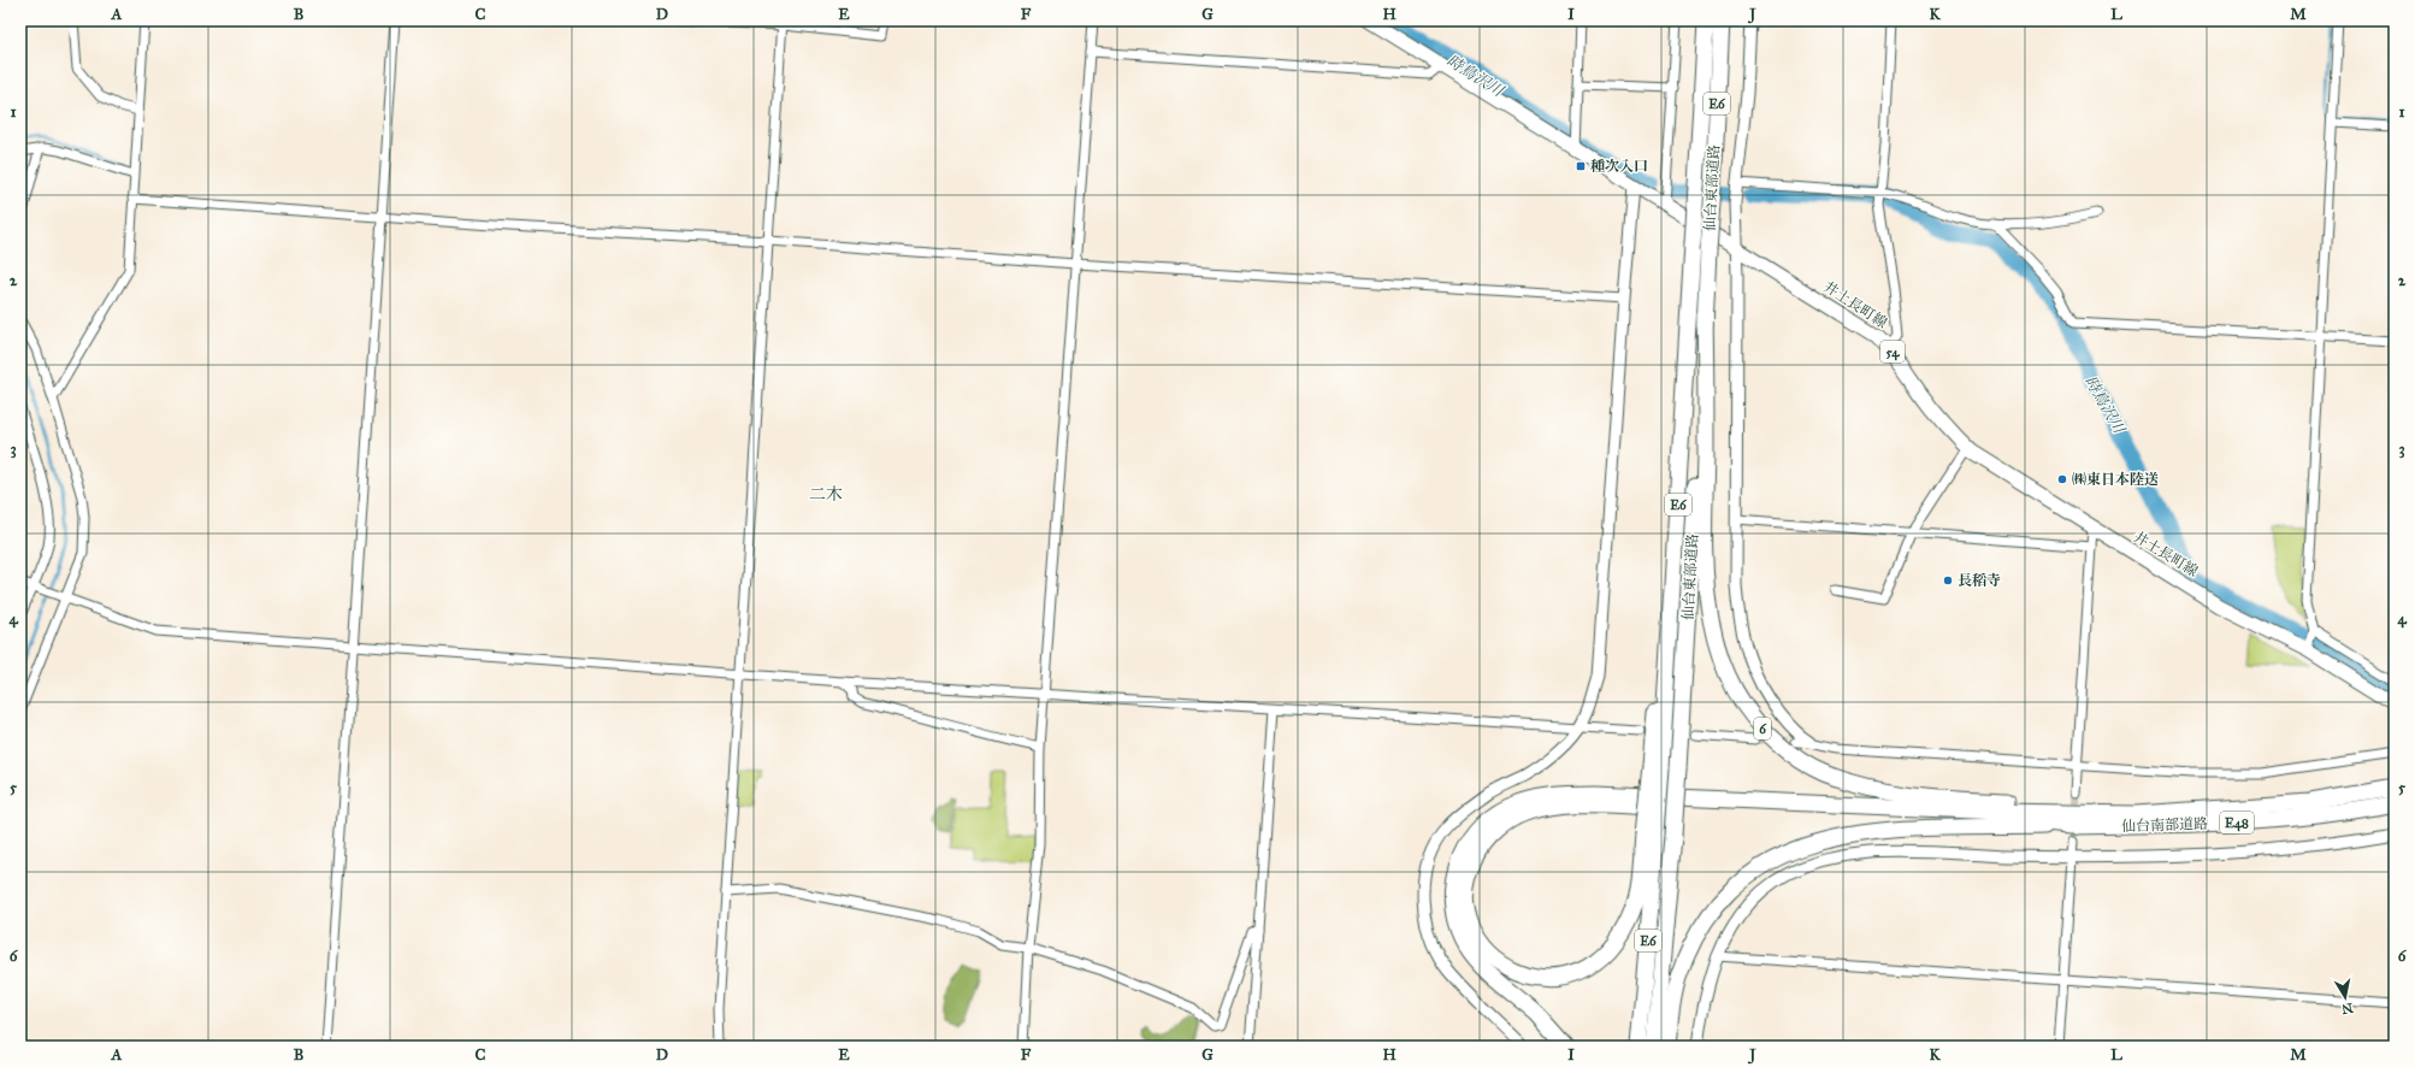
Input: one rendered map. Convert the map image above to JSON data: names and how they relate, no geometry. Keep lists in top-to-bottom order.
{
  "streets": {
    "highway": [
      "E6",
      "仙台東部道路",
      "6",
      "E48",
      "仙台南部道路"
    ],
    "main road": ["井土長町線", "54"]
  },
  "crossings": [
    ["仙台東部道路", "6"],
    ["6", "仙台南部道路"]
  ],
  "districts": ["二木"],
  "water": ["時鳥沢川"],
  "places": {
    "transit": ["種次入口"],
    "other": ["㈱東日本陸送", "長稻寺"]
  },
  "north": "bottom",
  "grid": {
    "columns": [
      "A",
      "B",
      "C",
      "D",
      "E",
      "F",
      "G",
      "H",
      "I",
      "J",
      "K",
      "L",
      "M"
    ],
    "rows": [
      "1",
      "2",
      "3",
      "4",
      "5",
      "6"
    ]
  }
}
